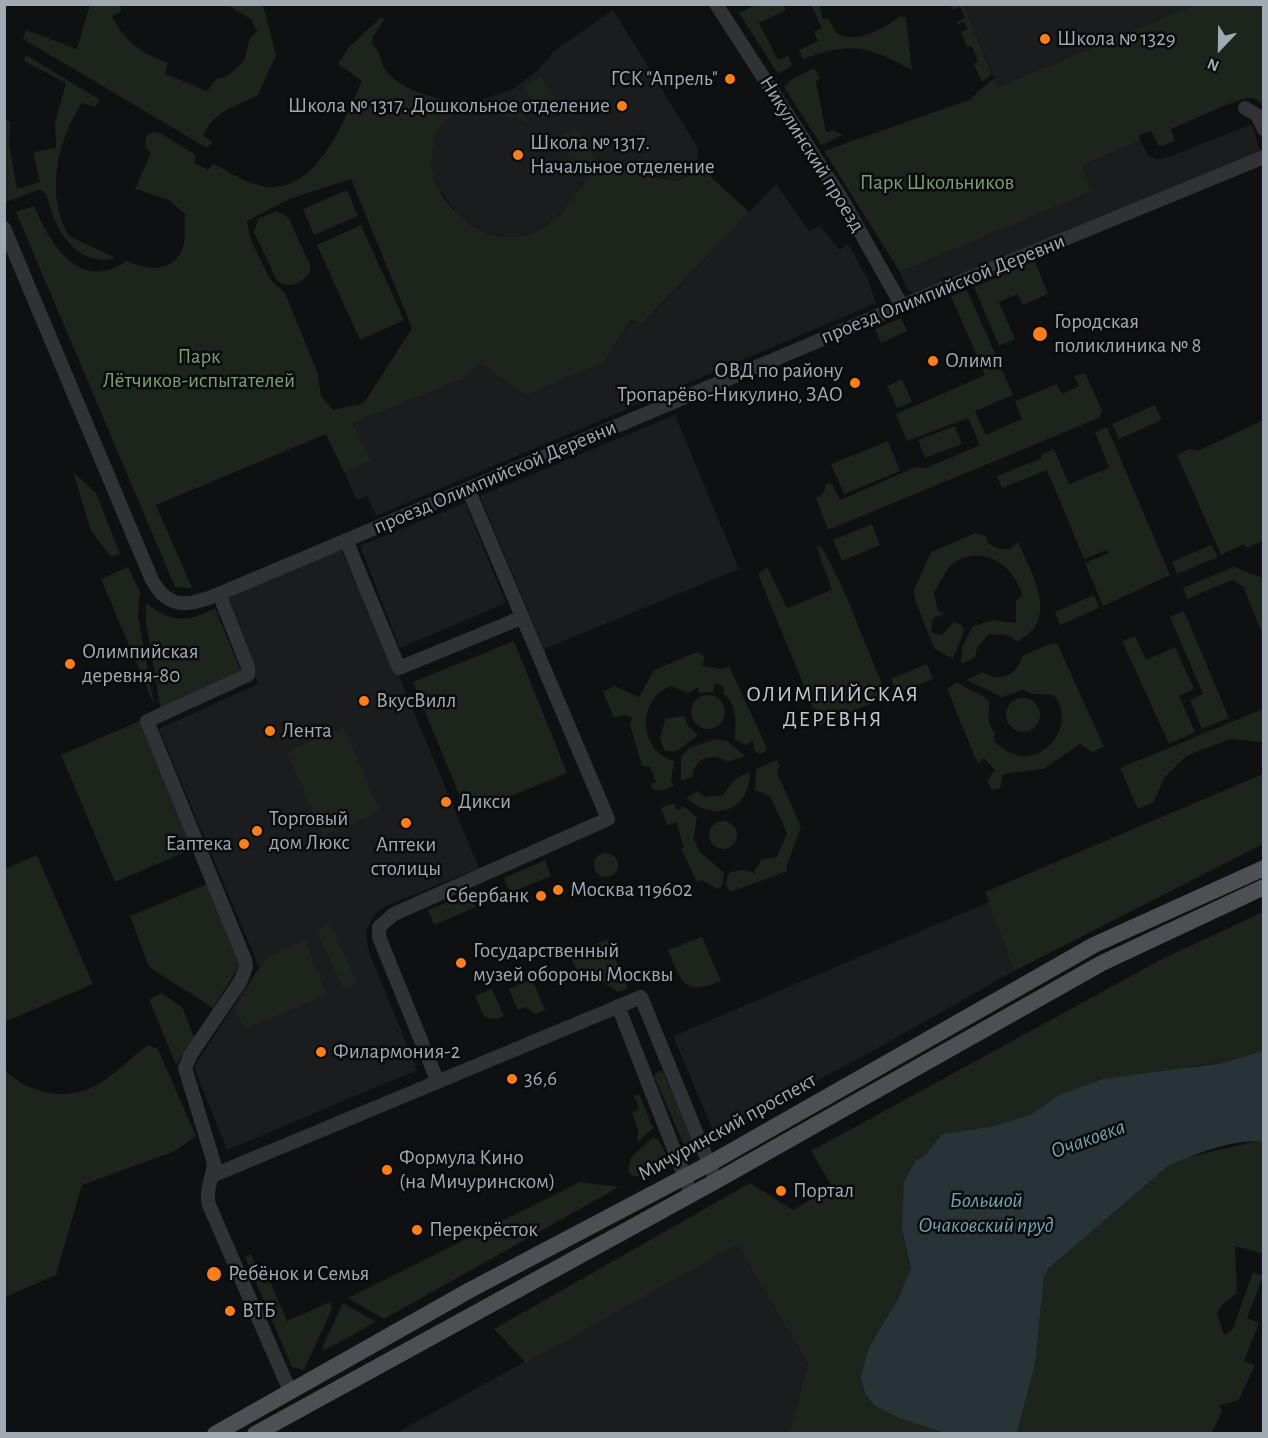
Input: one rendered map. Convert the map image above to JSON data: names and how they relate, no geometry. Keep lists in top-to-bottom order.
{
  "streets": {
    "main road": ["Мичуринский проспект"],
    "street": ["Никулинский проезд", "проезд Олимпийской Деревни"]
  },
  "crossings": [
    ["Никулинский проезд", "проезд Олимпийской Деревни"]
  ],
  "districts": ["ОЛИМПИЙСКАЯ ДЕРЕВНЯ"],
  "water": ["Очаковка", "Большой Очаковский пруд"],
  "parks": ["Парк Школьников", "Парк Лётчиков-испытателей"],
  "places": [
    "Школа № 1329",
    "ГСК \"Апрель\"",
    "Школа № 1317. Дошкольное отделение",
    "Школа № 1317. Начальное отделение",
    "Городская поликлиника № 8",
    "Олимп",
    "ОВД по району Тропарёво-Никулино, ЗАО",
    "Олимпийская деревня-80",
    "ВкусВилл",
    "Лента",
    "Дикси",
    "Аптеки столицы",
    "Торговый дом Люкс",
    "Еаптека",
    "Москва 119602",
    "Сбербанк",
    "Государственный музей обороны Москвы",
    "Филармония-2",
    "36,6",
    "Формула Кино (на Мичуринском)",
    "Портал",
    "Перекрёсток",
    "Ребёнок и Семья",
    "ВТБ"
  ],
  "north": "bottom"
}
